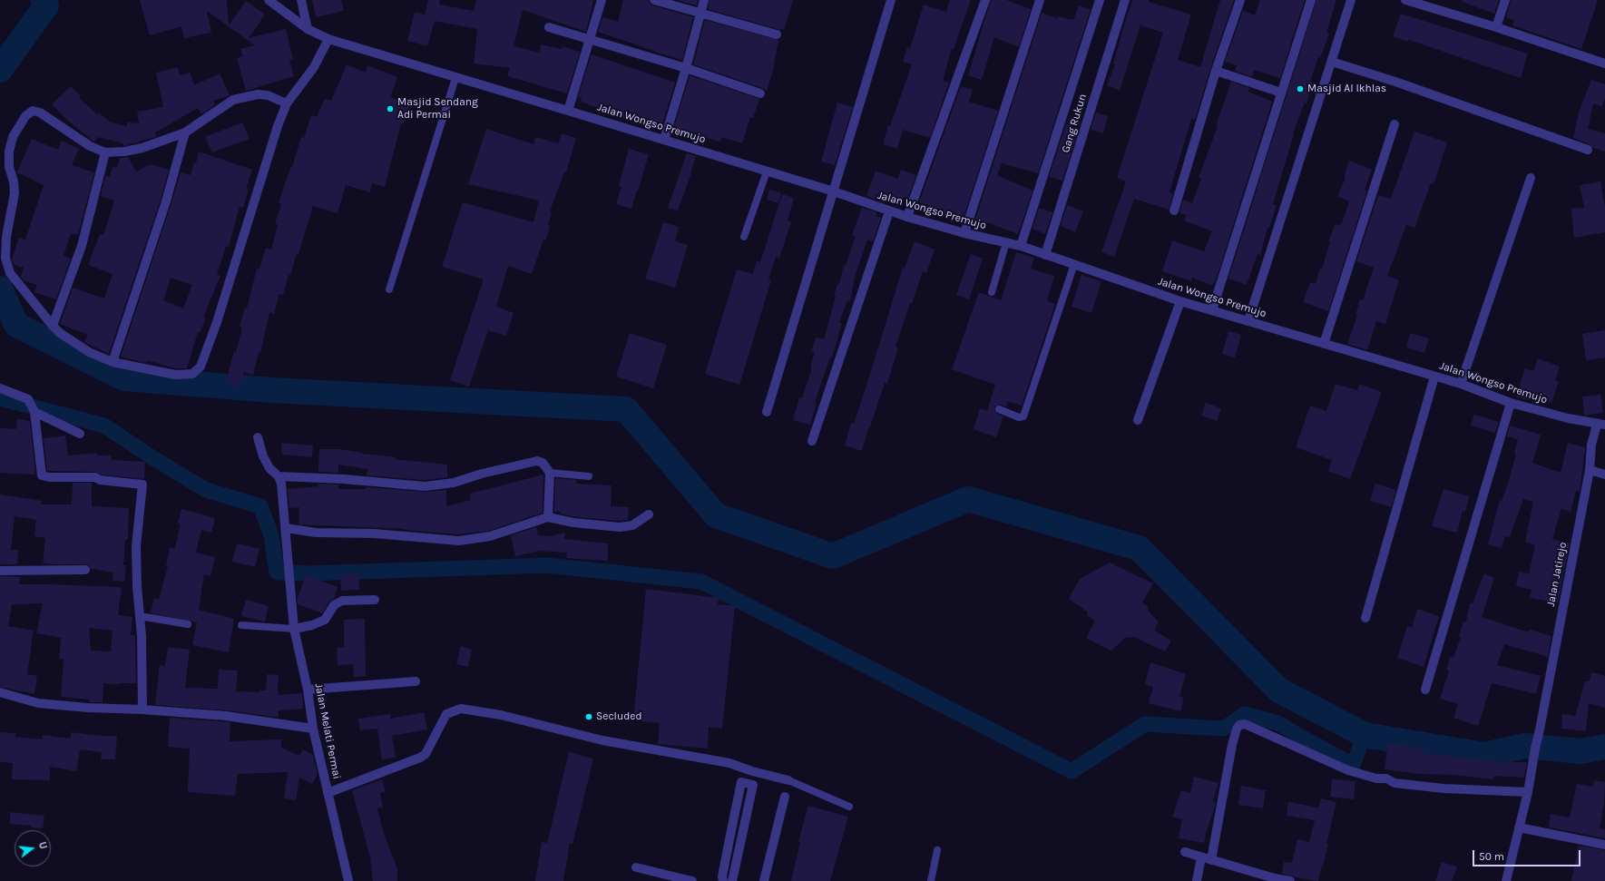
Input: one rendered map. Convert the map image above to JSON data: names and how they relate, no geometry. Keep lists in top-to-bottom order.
{
  "streets": {
    "street": [
      "Jalan Wongso Premujo",
      "Gang Rukun",
      "Jalan Jatirejo",
      "Jalan Melati Permai"
    ]
  },
  "crossings": [
    ["Jalan Wongso Premujo", "Gang Rukun"],
    ["Jalan Wongso Premujo", "Jalan Jatirejo"]
  ],
  "places": ["Masjid Al Ikhlas", "Masjid Sendang Adi Permai", "Secluded"],
  "scale_bar": "50 m",
  "north": "right"
}
